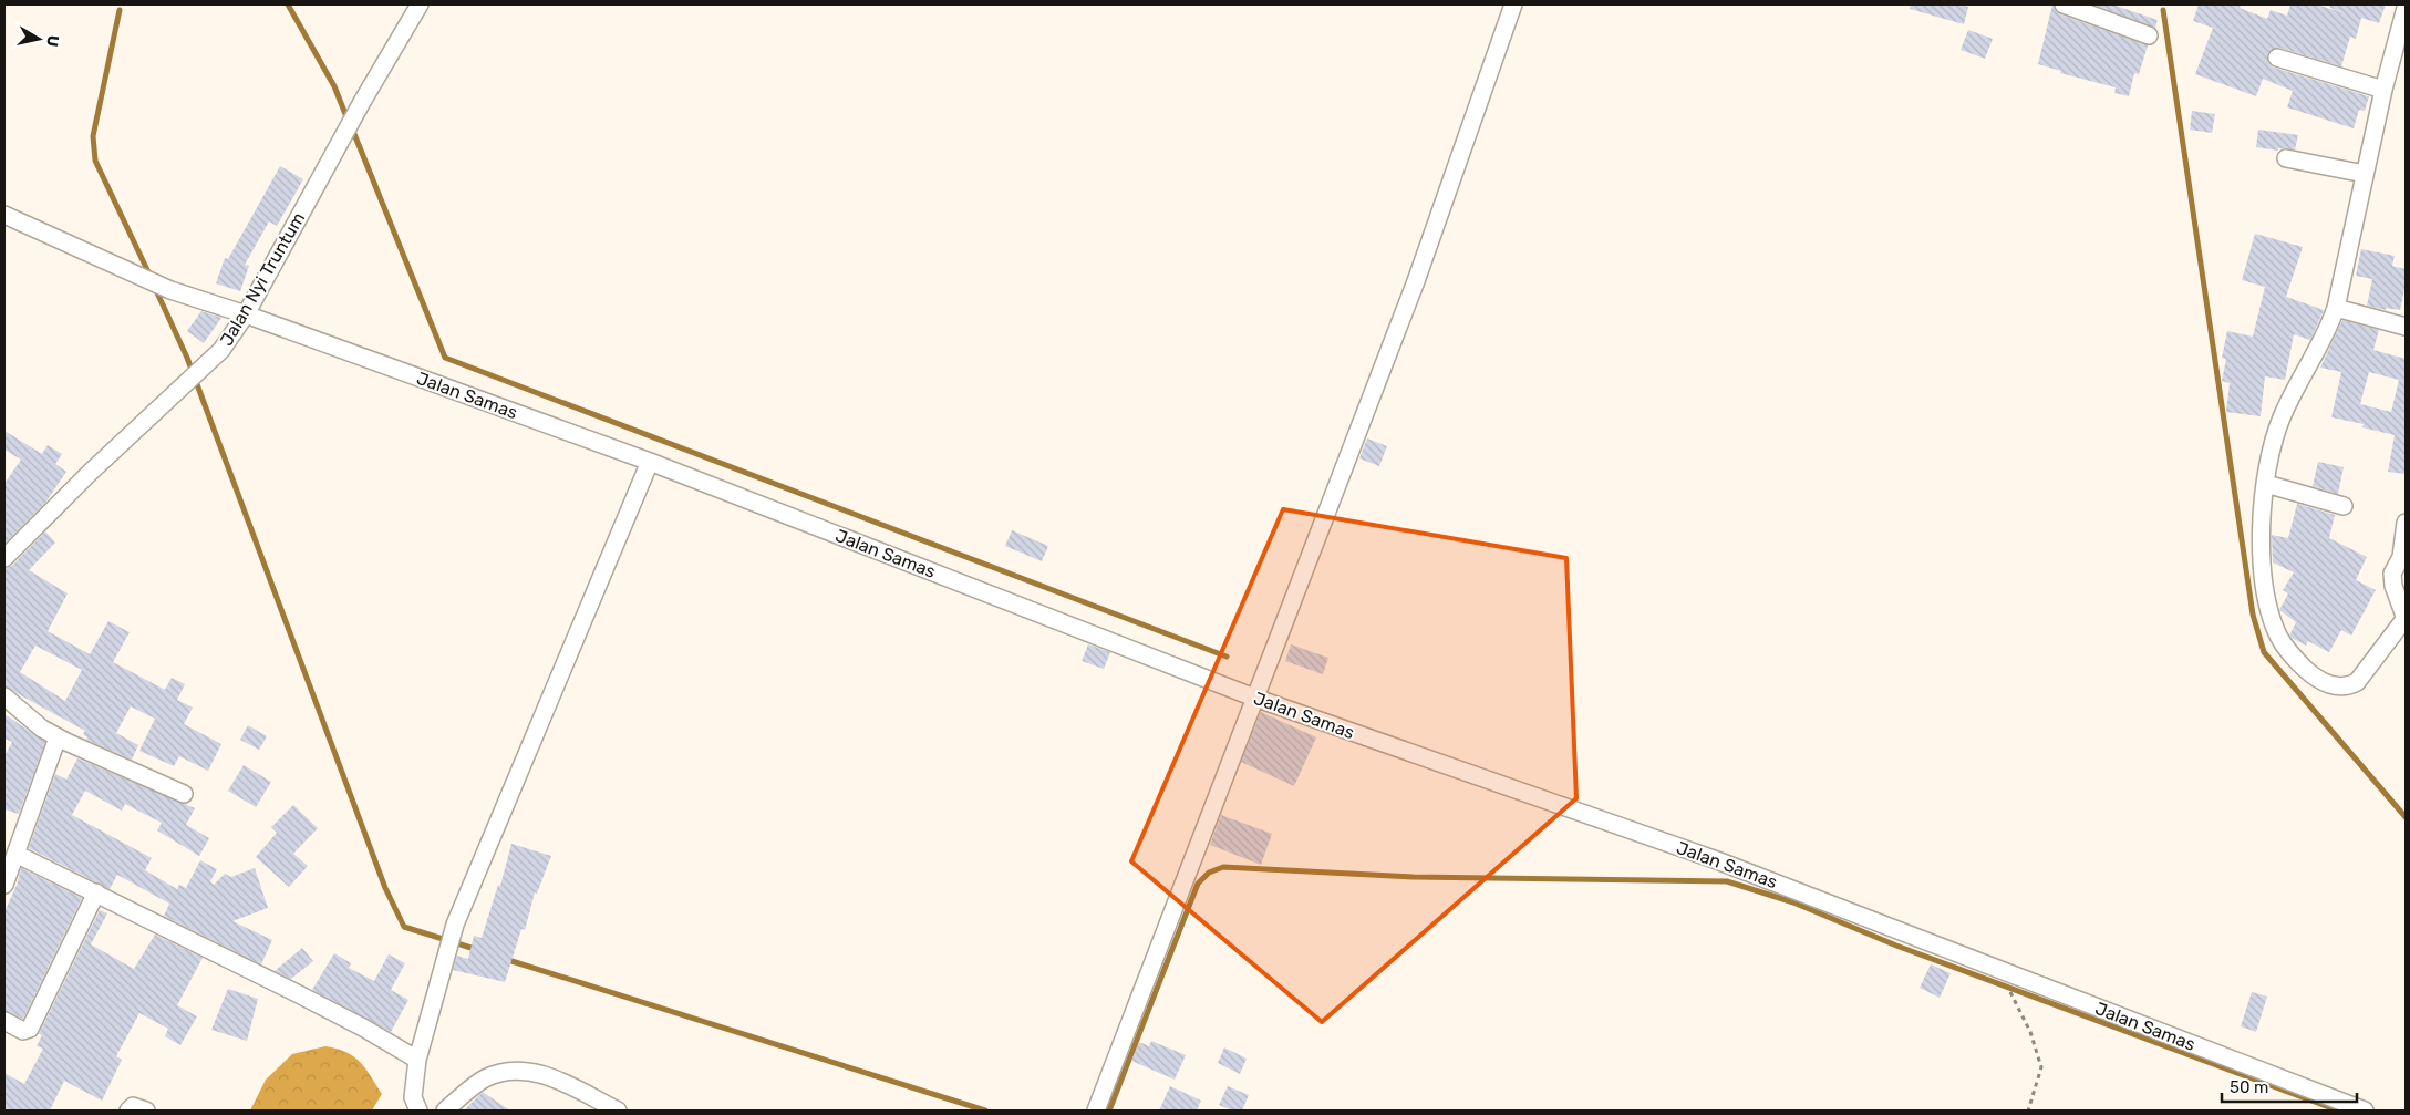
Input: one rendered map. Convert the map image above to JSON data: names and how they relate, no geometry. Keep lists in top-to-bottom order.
{
  "streets": {
    "street": ["Jalan Nyi Truntum", "Jalan Samas"]
  },
  "crossings": [
    ["Jalan Nyi Truntum", "Jalan Samas"]
  ],
  "scale_bar": "50 m",
  "north": "right"
}
